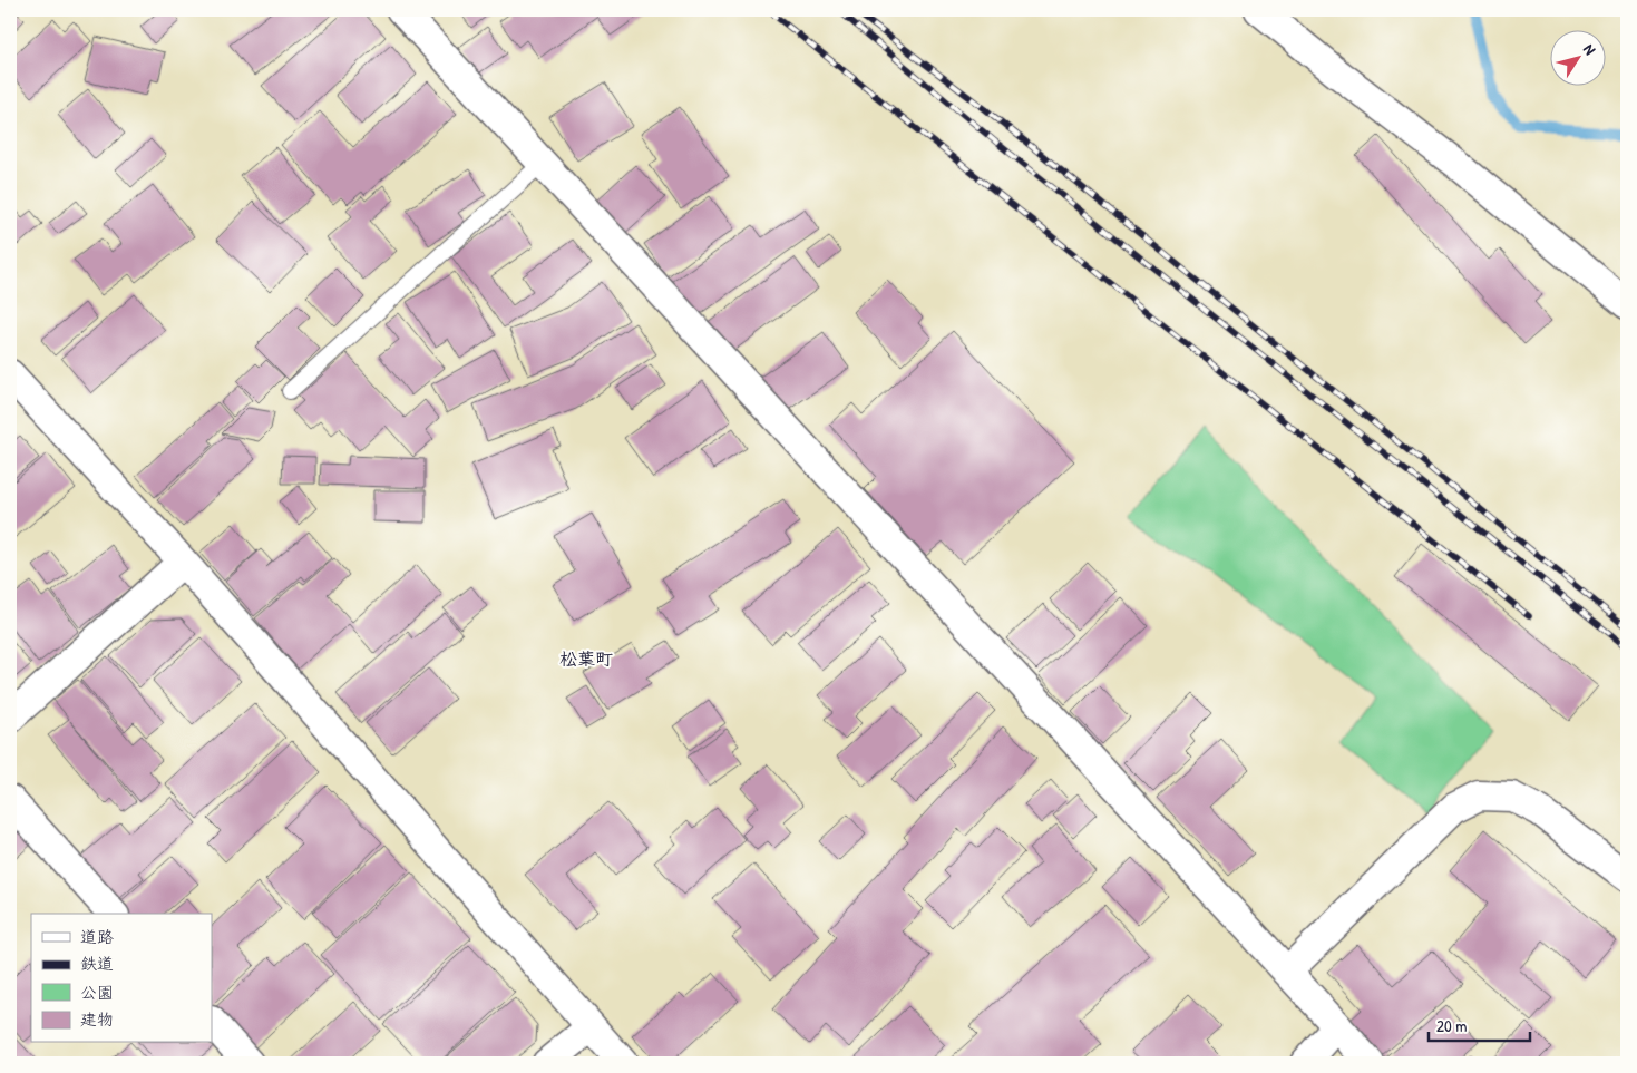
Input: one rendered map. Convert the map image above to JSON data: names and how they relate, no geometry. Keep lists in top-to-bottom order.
{
  "districts": ["松葉町"],
  "legend": [
    "道路",
    "鉄道",
    "公園",
    "建物"
  ],
  "scale_bar": "20 m",
  "north": "top right"
}
